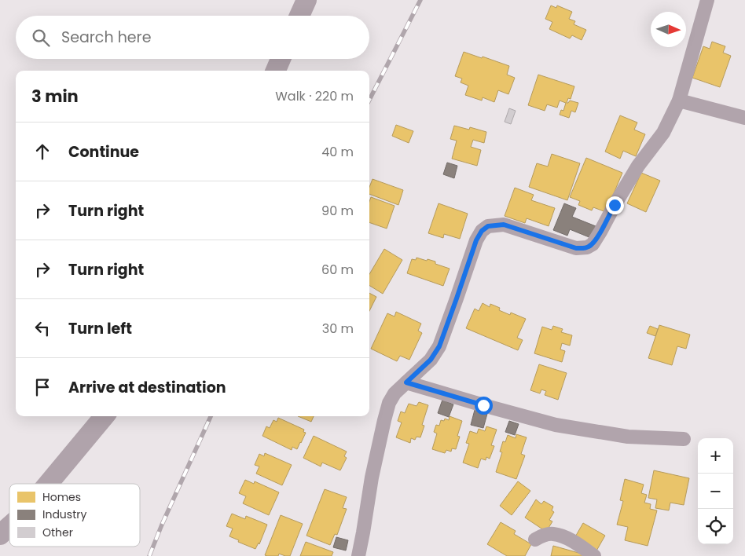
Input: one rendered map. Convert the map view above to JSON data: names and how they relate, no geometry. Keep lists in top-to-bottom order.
{
  "legend": ["Homes", "Industry", "Other"],
  "north": "right",
  "page": {
    "search": "Search here",
    "heading": ["3 min", "Walk · 220 m"],
    "list": [
      ["Continue", "40 m"],
      ["Turn right", "90 m"],
      ["Turn right", "60 m"],
      ["Turn left", "30 m"],
      "Arrive at destination"
    ],
    "map_buttons": ["+", "−"]
  }
}
